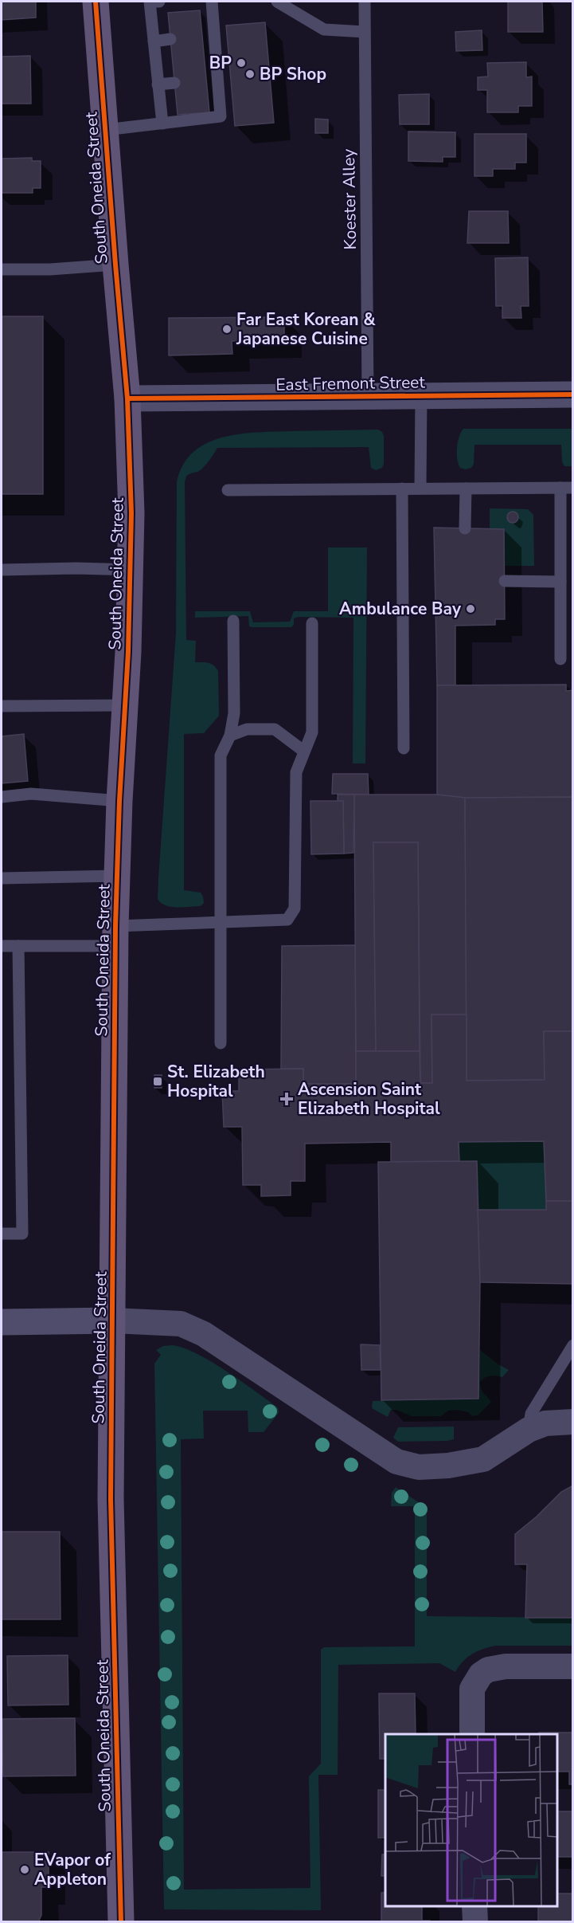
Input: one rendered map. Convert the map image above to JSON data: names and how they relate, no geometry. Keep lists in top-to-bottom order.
{
  "streets": {
    "main road": ["South Oneida Street"],
    "street": ["East Fremont Street"],
    "lane": ["Koester Alley"]
  },
  "crossings": [
    ["South Oneida Street", "East Fremont Street"],
    ["Koester Alley", "East Fremont Street"]
  ],
  "places": {
    "other": [
      "BP",
      "BP Shop",
      "Far East Korean & Japanese Cuisine",
      "Ambulance Bay",
      "EVapor of Appleton"
    ],
    "transit": ["St. Elizabeth Hospital"],
    "health": ["Ascension Saint Elizabeth Hospital"]
  }
}
